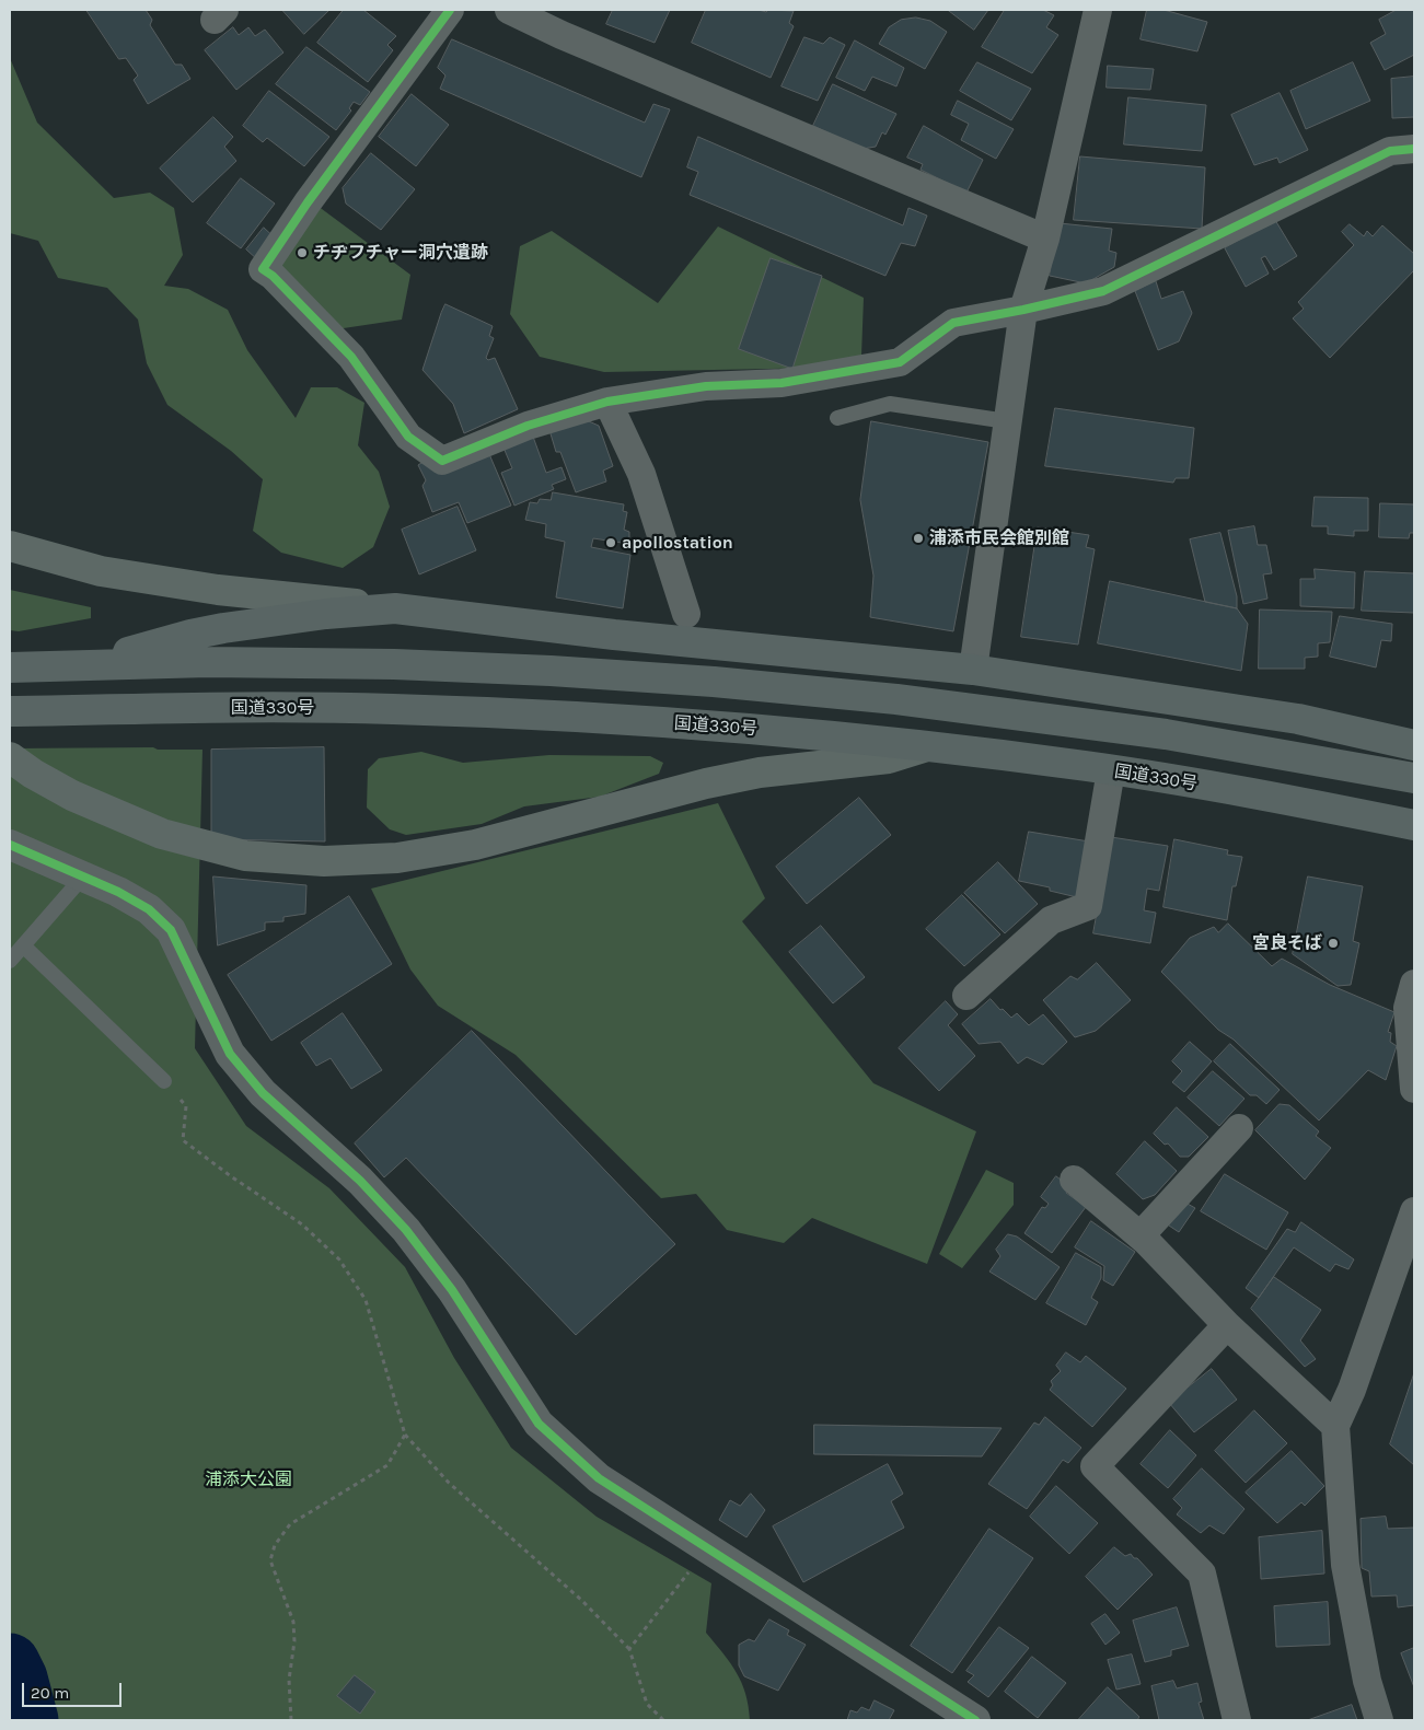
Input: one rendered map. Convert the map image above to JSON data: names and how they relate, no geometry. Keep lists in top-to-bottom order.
{
  "streets": {
    "highway": ["国道330号"]
  },
  "parks": ["浦添大公園"],
  "places": [
    "チヂフチャー洞穴遺跡",
    "浦添市民会館別館",
    "apollostation",
    "宮良そば"
  ],
  "scale_bar": "20 m"
}
